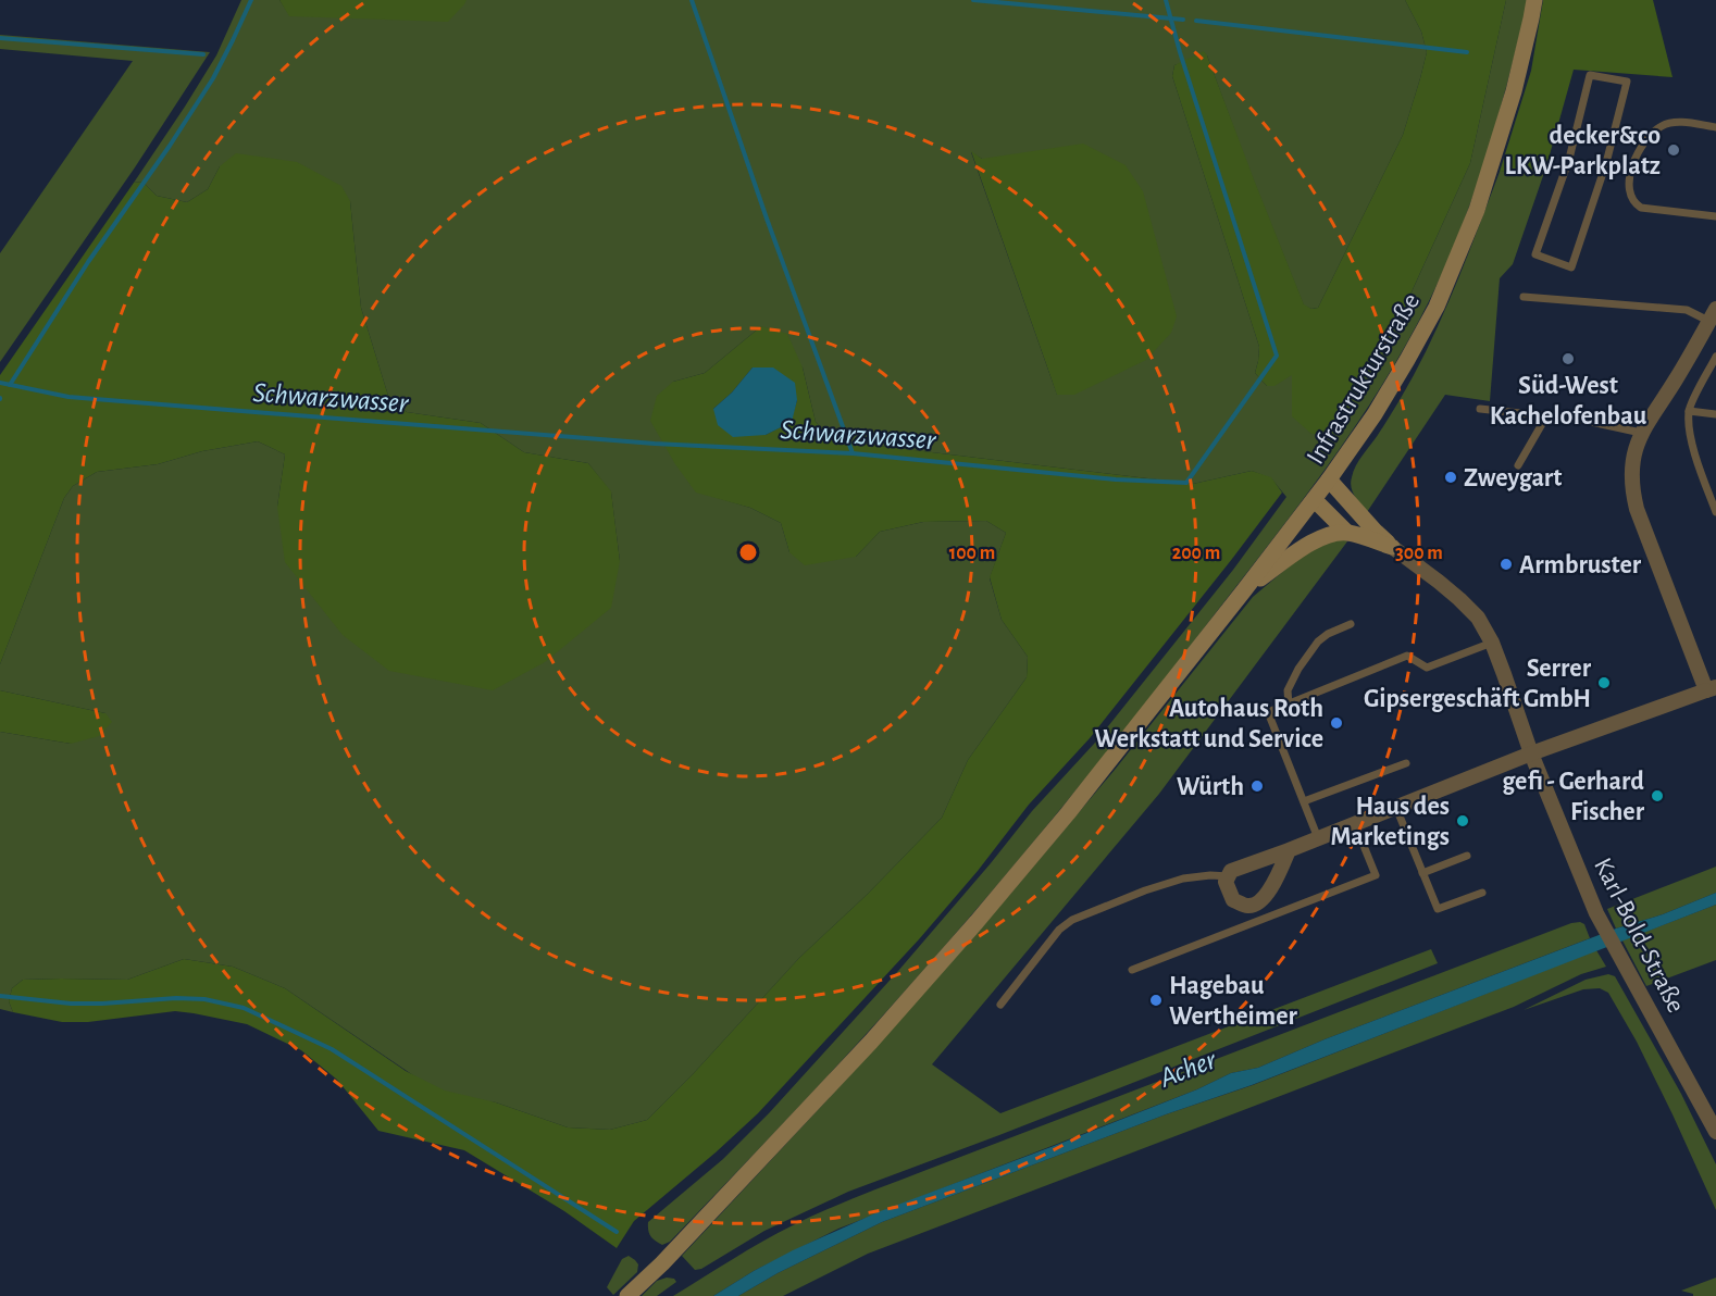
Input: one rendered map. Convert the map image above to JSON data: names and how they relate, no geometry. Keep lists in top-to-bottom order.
{
  "streets": {
    "street": ["Infrastrukturstraße", "Karl-Bold-Straße"]
  },
  "water": ["Schwarzwasser", "Acher"],
  "places": [
    "decker&co LKW-Parkplatz",
    "Süd-West Kachelofenbau",
    "Zweygart",
    "Armbruster",
    "Serrer Gipsergeschäft GmbH",
    "Autohaus Roth Werkstatt und Service",
    "Würth",
    "gefi - Gerhard Fischer",
    "Haus des Marketings",
    "Hagebau Wertheimer"
  ],
  "rings": ["100 m", "200 m", "300 m"]
}
